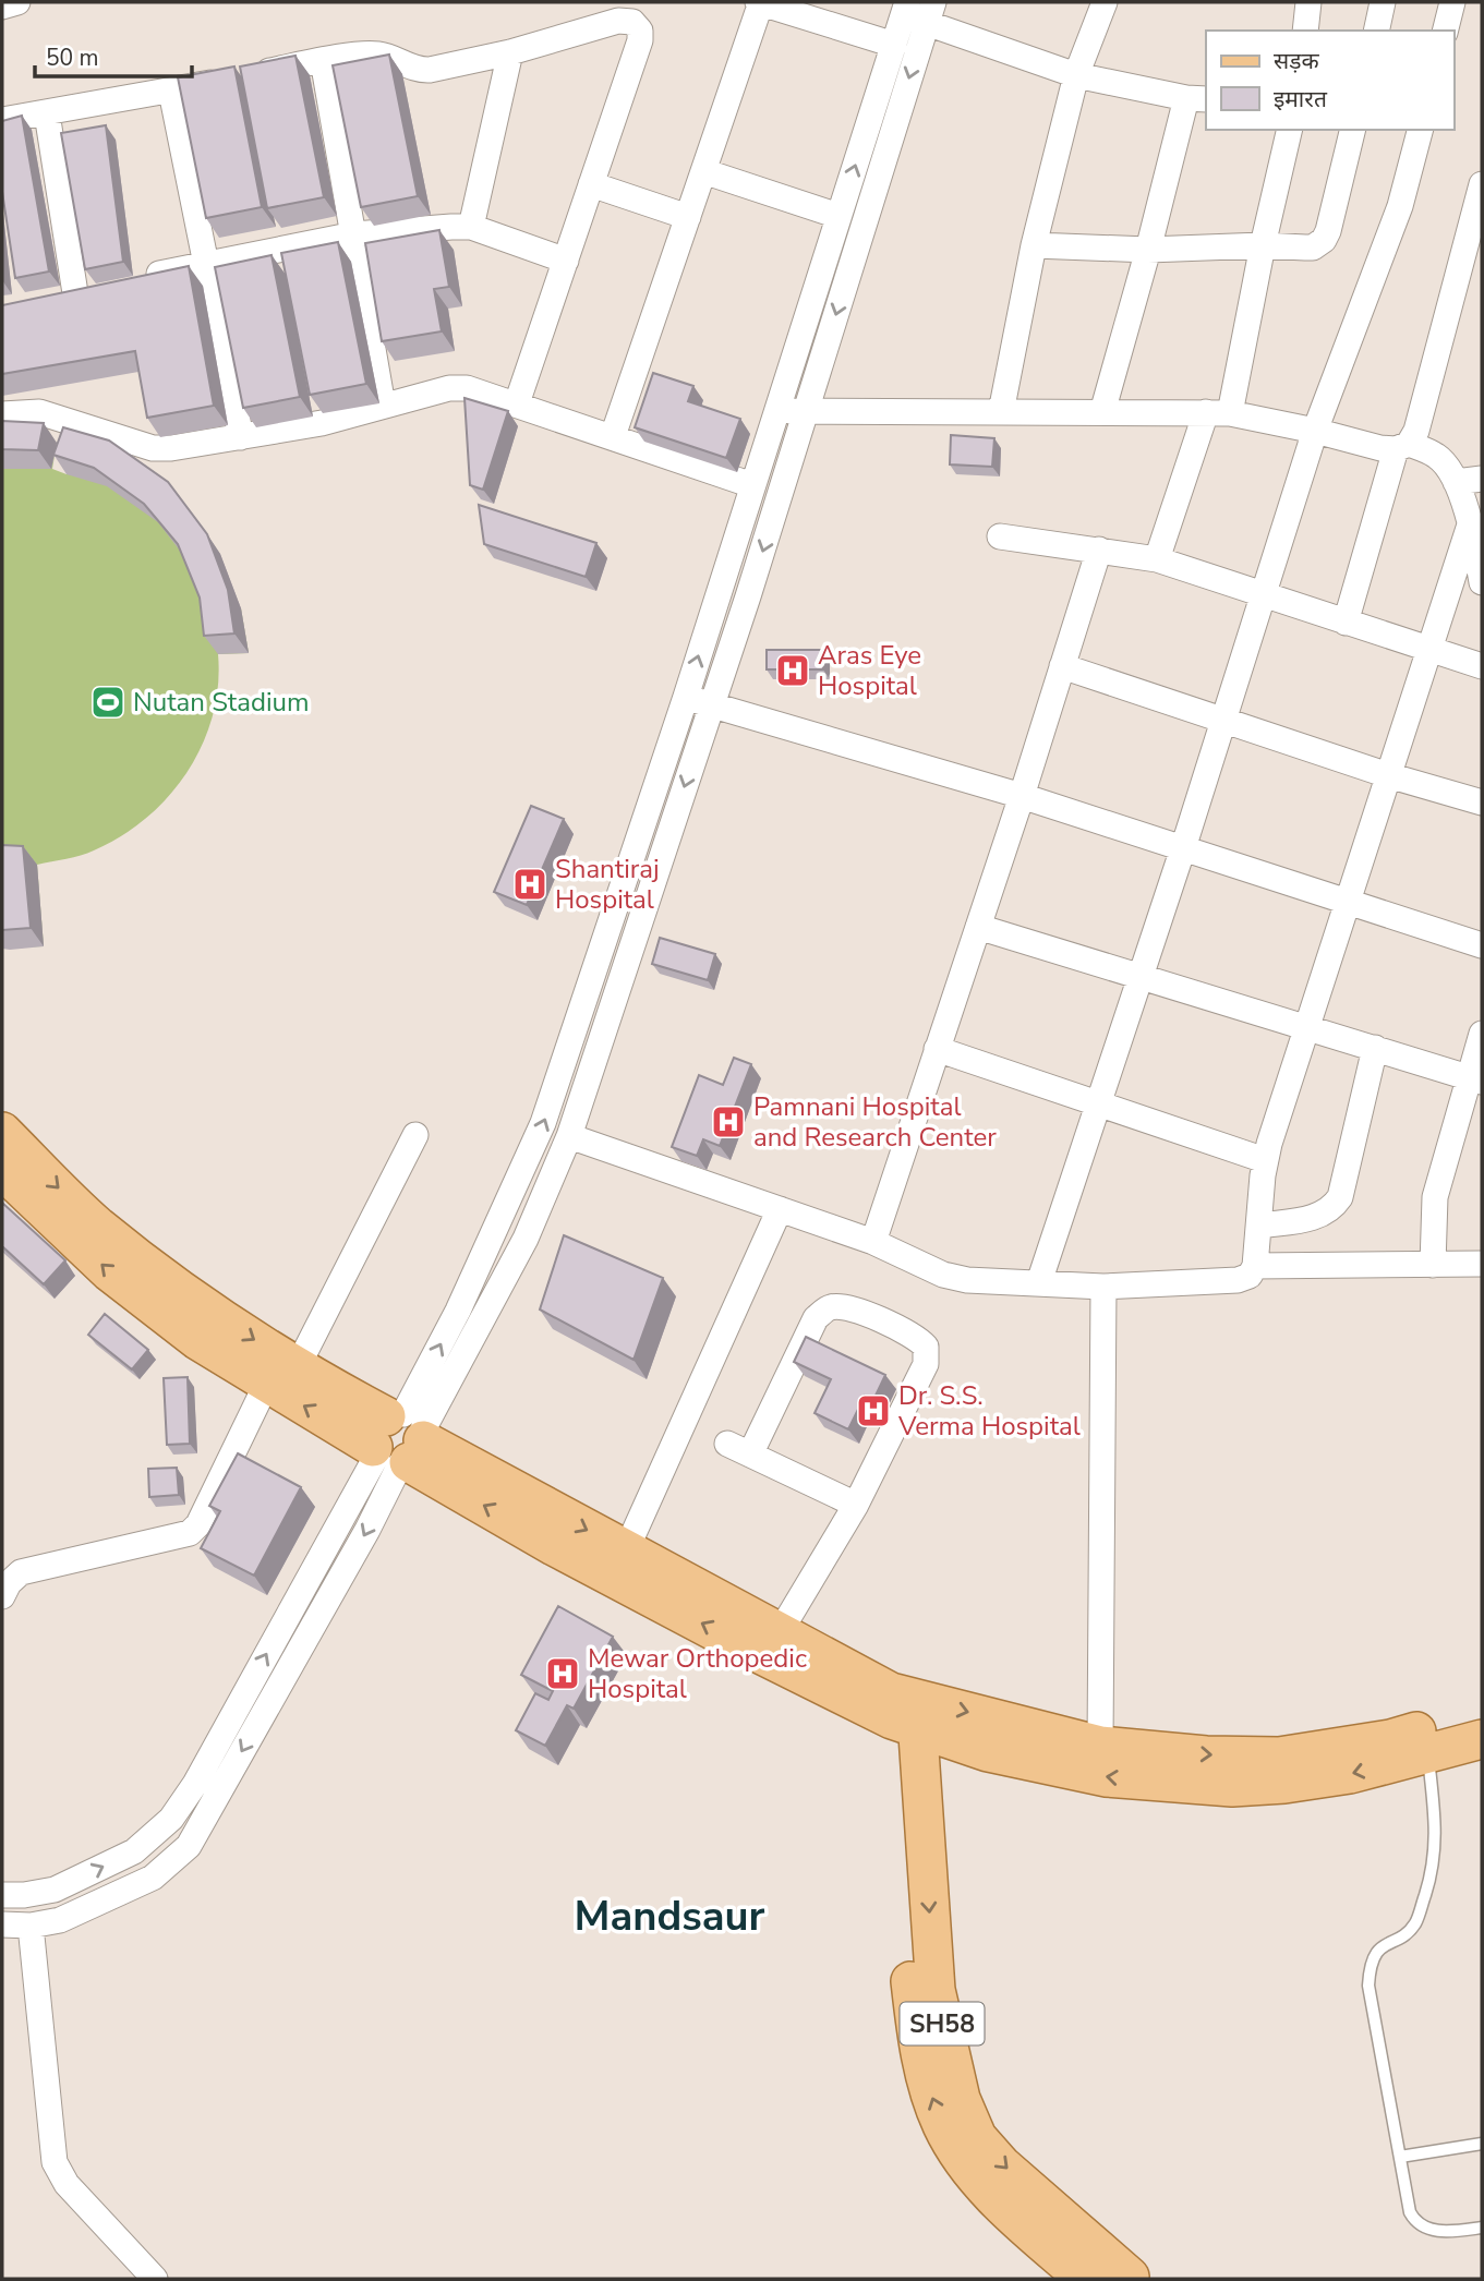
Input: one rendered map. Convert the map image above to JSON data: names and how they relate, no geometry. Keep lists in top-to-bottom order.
{
  "streets": {
    "main road": ["SH58"]
  },
  "districts": ["Mandsaur"],
  "places": {
    "hospital": [
      "Aras Eye Hospital",
      "Shantiraj Hospital",
      "Pamnani Hospital and Research Center",
      "Dr. S.S. Verma Hospital",
      "Mewar Orthopedic Hospital"
    ],
    "sports": ["Nutan Stadium"]
  },
  "legend": ["सड़क", "इमारत"],
  "scale_bar": "50 m"
}
